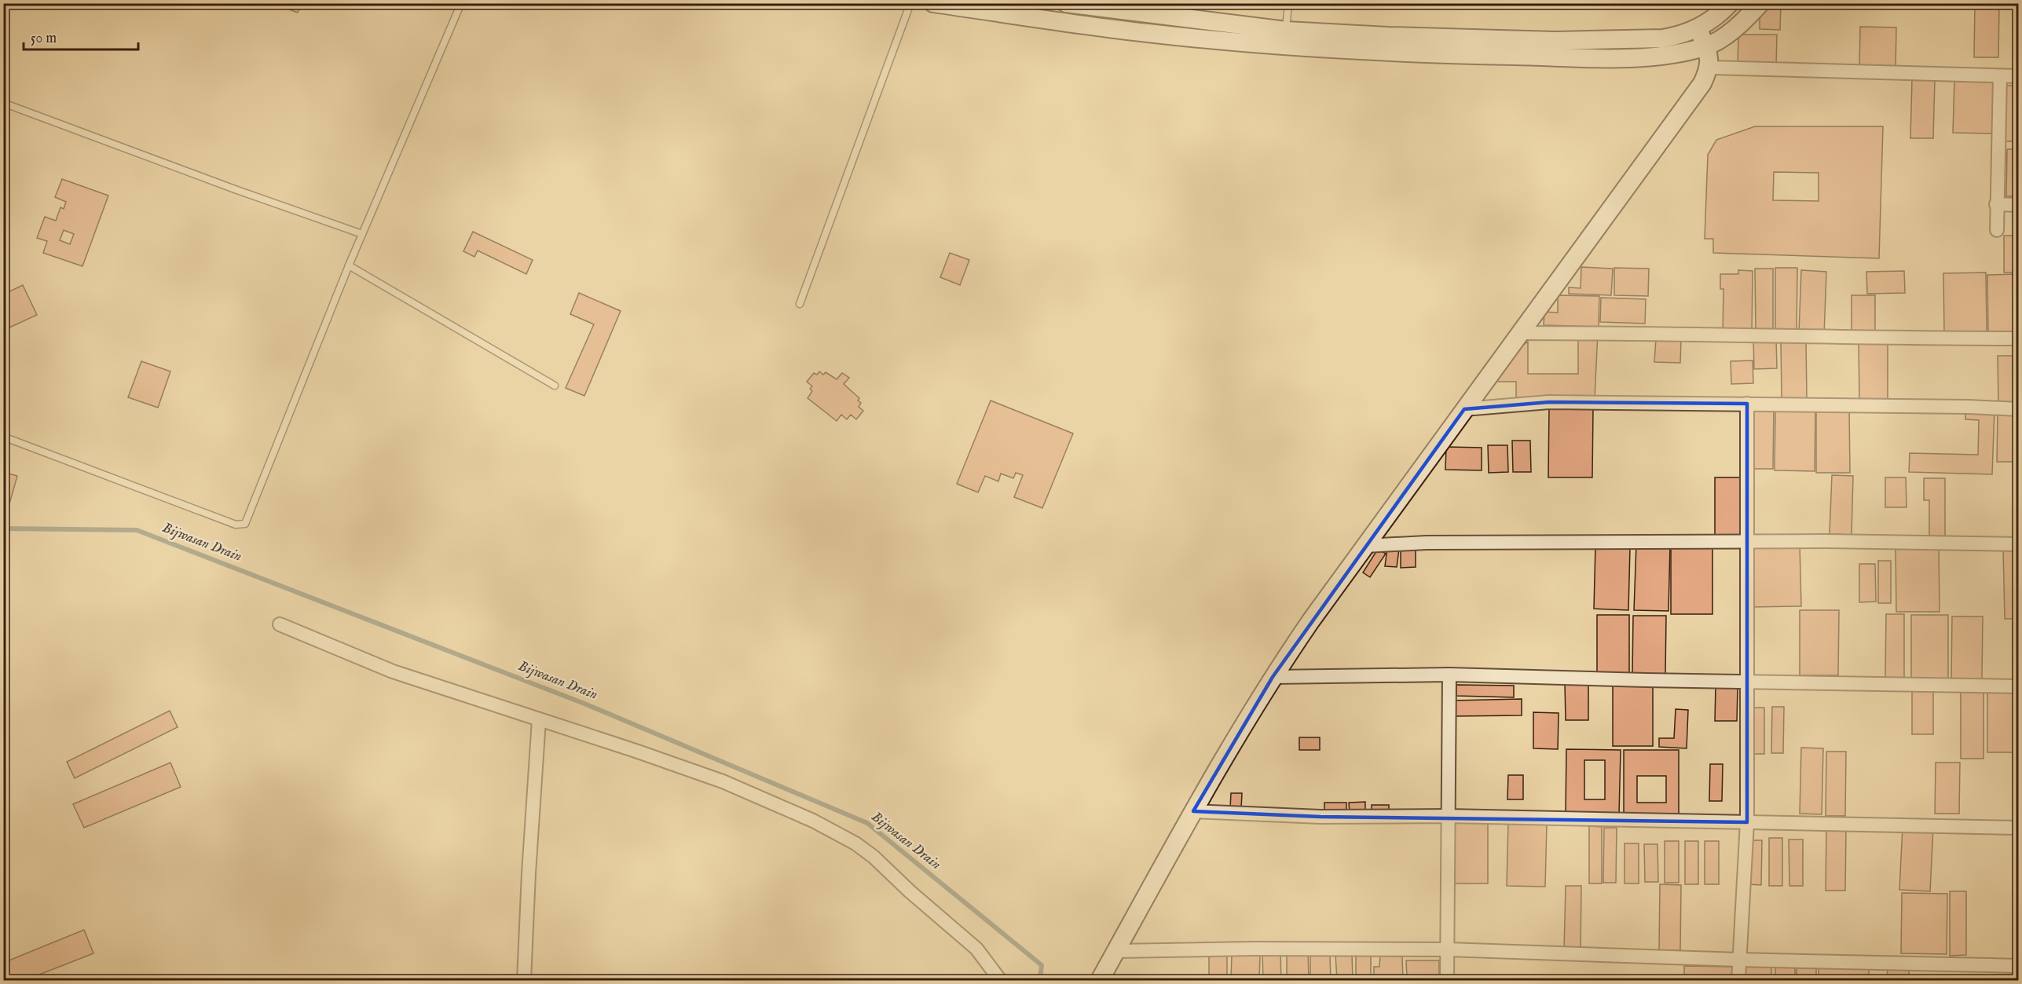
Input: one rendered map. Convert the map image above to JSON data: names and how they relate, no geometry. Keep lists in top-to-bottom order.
{
  "water": ["Bijwasan Drain"],
  "scale_bar": "50 m"
}
